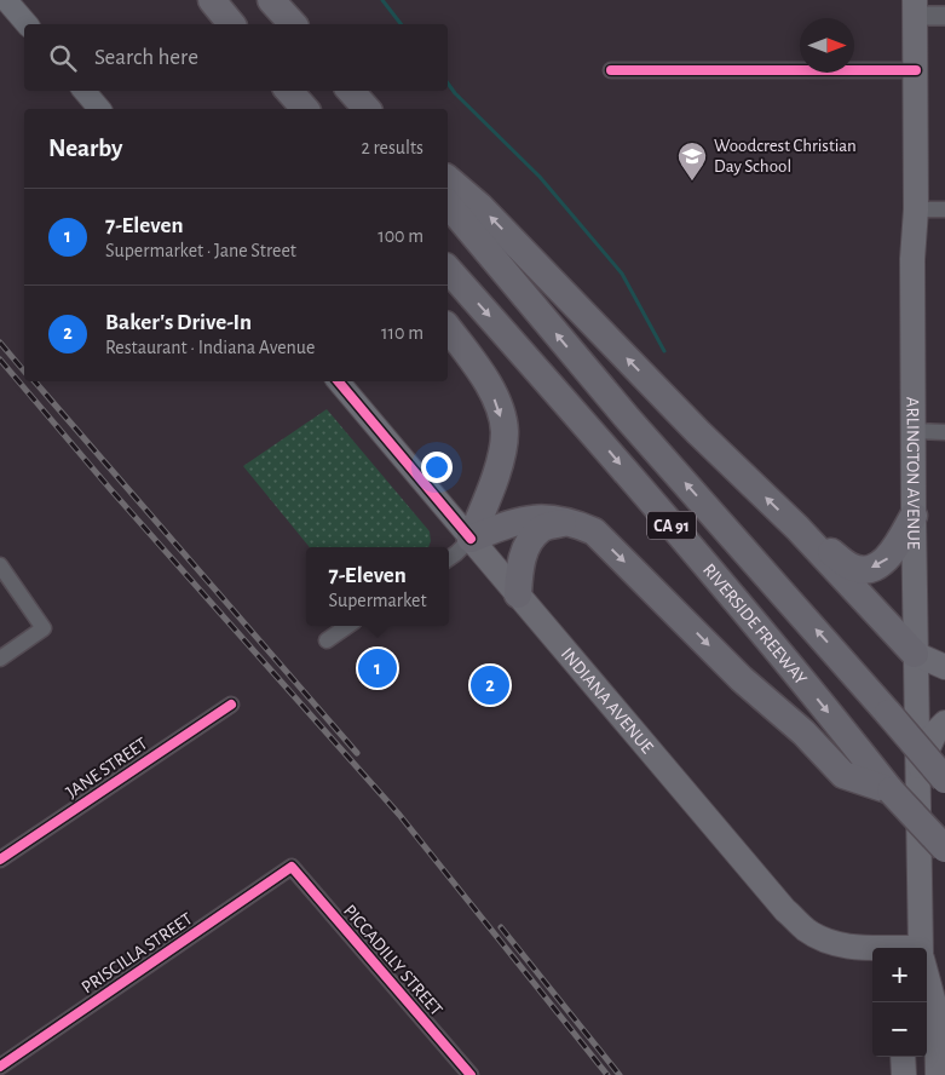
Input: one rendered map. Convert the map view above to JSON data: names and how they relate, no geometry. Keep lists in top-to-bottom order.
{
  "streets": {
    "highway": ["CA 91", "RIVERSIDE FREEWAY"],
    "main road": ["ARLINGTON AVENUE", "INDIANA AVENUE"],
    "street": ["JANE STREET", "PRISCILLA STREET", "PICCADILLY STREET"]
  },
  "crossings": [
    ["PRISCILLA STREET", "PICCADILLY STREET"]
  ],
  "places": {
    "school or university": ["Woodcrest Christian Day School"]
  },
  "north": "right",
  "page": {
    "search": "Search here",
    "heading": ["Nearby", "2 results"],
    "list": [
      {
        "mark": "1",
        "name": "7-Eleven",
        "note": "Supermarket · Jane Street",
        "value": "100 m"
      },
      {
        "mark": "2",
        "name": "Baker's Drive-In",
        "note": "Restaurant · Indiana Avenue",
        "value": "110 m"
      }
    ],
    "popup": ["7-Eleven", "Supermarket"],
    "pins": ["1", "2"],
    "map_buttons": ["+", "−"]
  }
}
